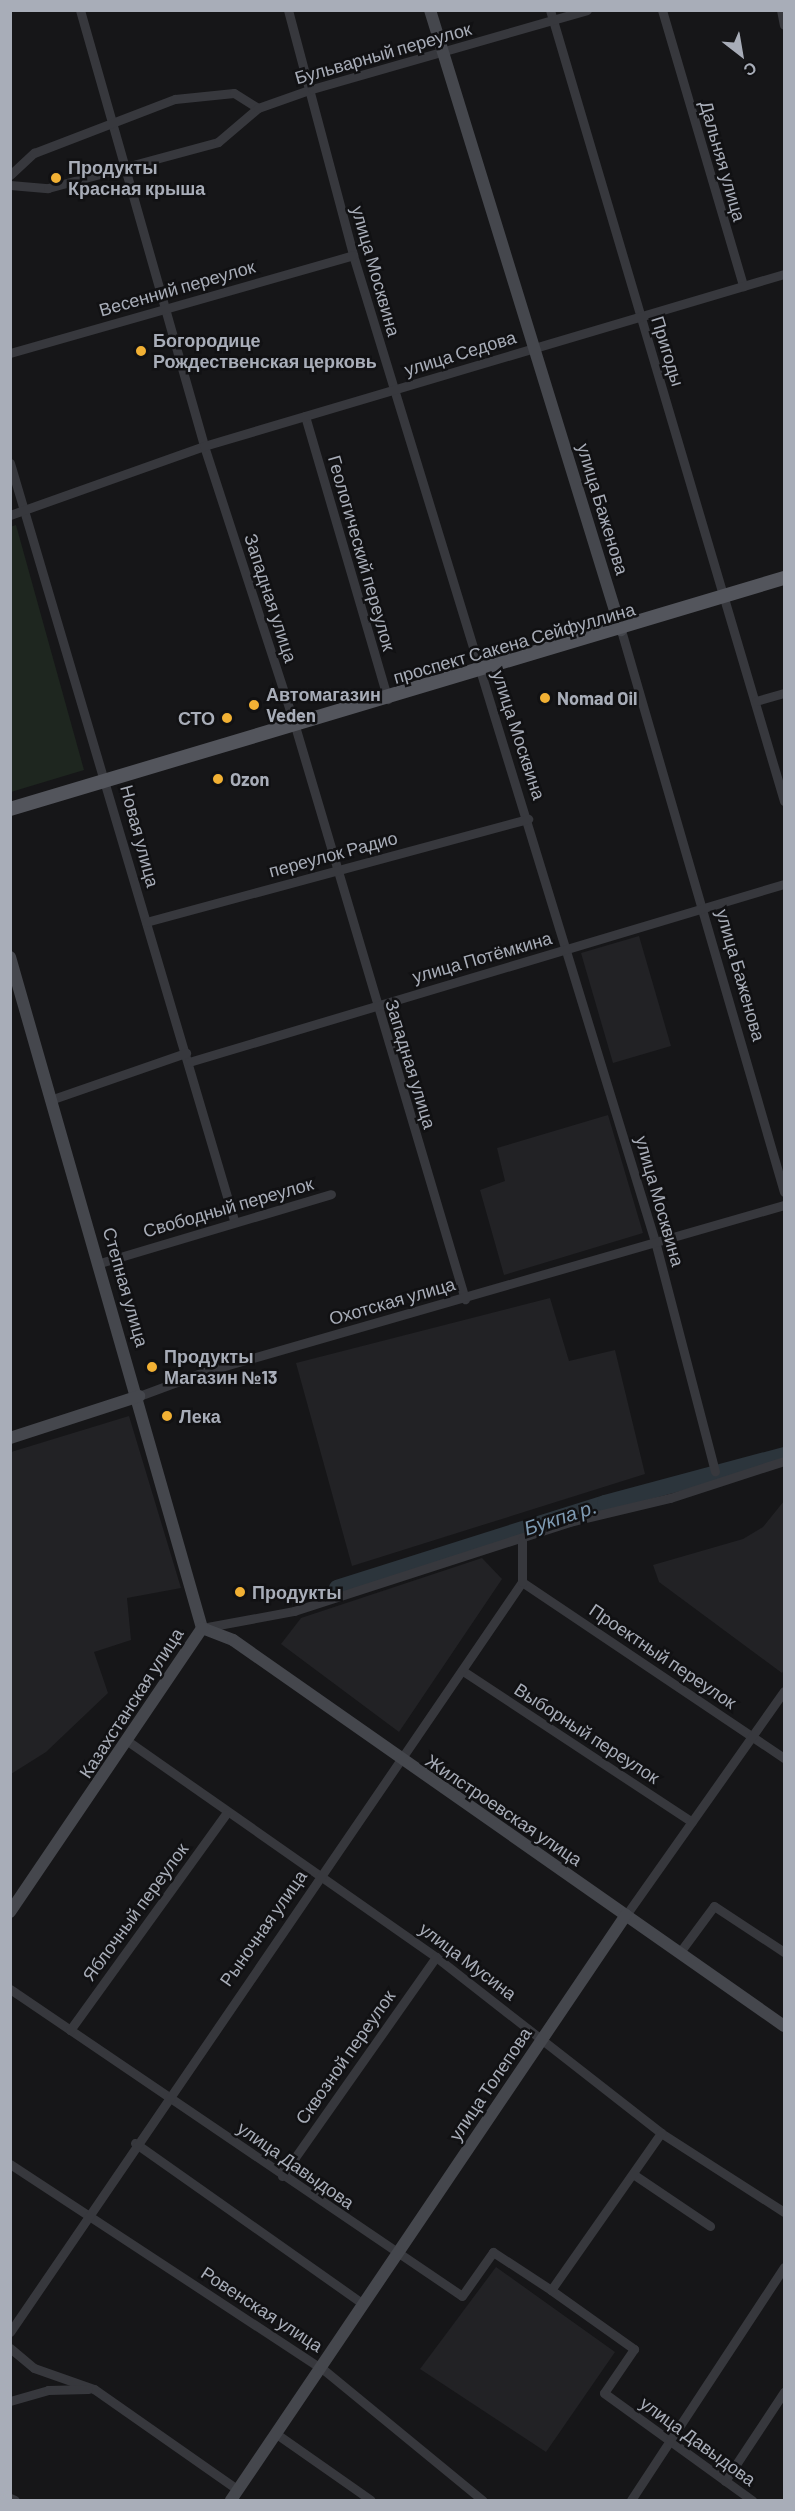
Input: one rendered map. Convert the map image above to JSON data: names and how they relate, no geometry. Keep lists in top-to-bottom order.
{
  "streets": {
    "main road": ["проспект Сакена Сейфуллина"],
    "street": [
      "Бульварный переулок",
      "Дальняя улица",
      "улица Москвина",
      "Весенний переулок",
      "Пригоды",
      "улица Седова",
      "улица Баженова",
      "Геологический переулок",
      "Западная улица",
      "Новая улица",
      "переулок Радио",
      "улица Потёмкина",
      "Свободный переулок",
      "Степная улица",
      "Охотская улица",
      "Проектный переулок",
      "Казахстанская улица",
      "Выборный переулок",
      "Жилстроевская улица",
      "Яблочный переулок",
      "Рыночная улица",
      "улица Мусина",
      "Сквозной переулок",
      "улица Толепова",
      "улица Давыдова",
      "Ровенская улица"
    ]
  },
  "crossings": [
    ["Бульварный переулок", "улица Москвина"],
    ["Бульварный переулок", "Пригоды"],
    ["Бульварный переулок", "улица Баженова"],
    ["Бульварный переулок", "Западная улица"],
    ["Дальняя улица", "улица Седова"],
    ["улица Москвина", "Весенний переулок"],
    ["улица Москвина", "улица Седова"],
    ["улица Москвина", "проспект Сакена Сейфуллина"],
    ["улица Москвина", "переулок Радио"],
    ["улица Москвина", "улица Потёмкина"],
    ["улица Москвина", "Охотская улица"],
    ["Весенний переулок", "Западная улица"],
    ["Пригоды", "улица Седова"],
    ["Пригоды", "проспект Сакена Сейфуллина"],
    ["улица Седова", "улица Баженова"],
    ["улица Седова", "Геологический переулок"],
    ["улица Седова", "Западная улица"],
    ["улица Седова", "Новая улица"],
    ["улица Баженова", "проспект Сакена Сейфуллина"],
    ["улица Баженова", "улица Потёмкина"],
    ["Геологический переулок", "проспект Сакена Сейфуллина"],
    ["Западная улица", "проспект Сакена Сейфуллина"],
    ["Западная улица", "переулок Радио"],
    ["Западная улица", "улица Потёмкина"],
    ["Западная улица", "Охотская улица"],
    ["проспект Сакена Сейфуллина", "Новая улица"],
    ["Новая улица", "переулок Радио"],
    ["Новая улица", "улица Потёмкина"],
    ["Новая улица", "Свободный переулок"],
    ["улица Потёмкина", "Степная улица"],
    ["Свободный переулок", "Степная улица"],
    ["Степная улица", "Охотская улица"],
    ["Степная улица", "Казахстанская улица"],
    ["Степная улица", "Жилстроевская улица"],
    ["Проектный переулок", "Рыночная улица"],
    ["Проектный переулок", "улица Толепова"],
    ["Казахстанская улица", "Жилстроевская улица"],
    ["Казахстанская улица", "улица Мусина"],
    ["Выборный переулок", "Рыночная улица"],
    ["Выборный переулок", "улица Толепова"],
    ["Жилстроевская улица", "Рыночная улица"],
    ["Жилстроевская улица", "улица Толепова"],
    ["Яблочный переулок", "улица Мусина"],
    ["Яблочный переулок", "улица Давыдова"],
    ["Рыночная улица", "улица Мусина"],
    ["Рыночная улица", "улица Давыдова"],
    ["Рыночная улица", "Ровенская улица"],
    ["улица Мусина", "Сквозной переулок"],
    ["улица Мусина", "улица Толепова"],
    ["Сквозной переулок", "улица Давыдова"],
    ["улица Толепова", "улица Давыдова"],
    ["улица Толепова", "Ровенская улица"]
  ],
  "water": ["Букпа р."],
  "places": [
    "Продукты Красная крыша",
    "Богородице Рождественская церковь",
    "Nomad Oil",
    "Автомагазин Veden",
    "СТО",
    "Ozon",
    "Продукты Магазин №13",
    "Лека",
    "Продукты"
  ],
  "north": "bottom right"
}
